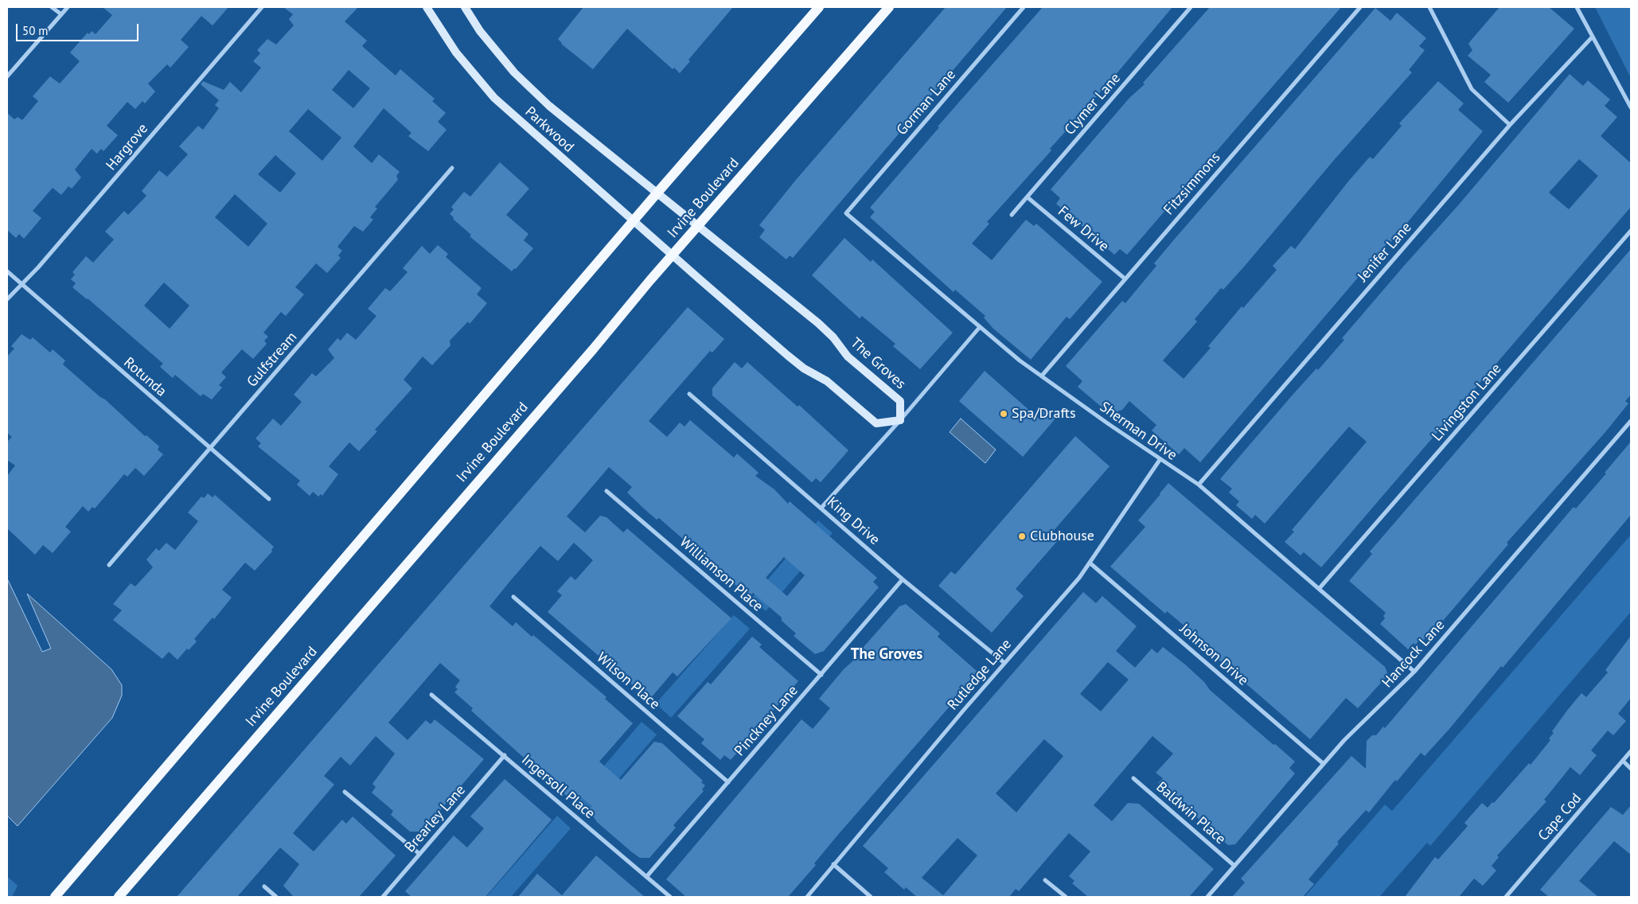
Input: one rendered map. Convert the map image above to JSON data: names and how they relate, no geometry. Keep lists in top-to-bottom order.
{
  "streets": {
    "main road": ["Irvine Boulevard"],
    "street": [
      "Gorman Lane",
      "Clymer Lane",
      "Parkwood",
      "Hargrove",
      "Fitzsimmons",
      "Few Drive",
      "Jenifer Lane",
      "Gulfstream",
      "The Groves",
      "Rotunda",
      "Livingston Lane",
      "Sherman Drive",
      "King Drive",
      "Williamson Place",
      "Hancock Lane",
      "Johnson Drive",
      "Rutledge Lane",
      "Wilson Place",
      "Pinckney Lane",
      "Ingersoll Place",
      "Baldwin Place",
      "Cape Cod",
      "Brearley Lane"
    ]
  },
  "crossings": [
    ["Gorman Lane", "Sherman Drive"],
    ["Clymer Lane", "Few Drive"],
    ["Parkwood", "Irvine Boulevard"],
    ["Parkwood", "The Groves"],
    ["Hargrove", "Rotunda"],
    ["Fitzsimmons", "Few Drive"],
    ["Fitzsimmons", "Sherman Drive"],
    ["Irvine Boulevard", "The Groves"],
    ["Jenifer Lane", "Sherman Drive"],
    ["Gulfstream", "Rotunda"],
    ["Livingston Lane", "Sherman Drive"],
    ["Sherman Drive", "Hancock Lane"],
    ["Sherman Drive", "Rutledge Lane"],
    ["King Drive", "Rutledge Lane"],
    ["King Drive", "Pinckney Lane"],
    ["Williamson Place", "Pinckney Lane"],
    ["Hancock Lane", "Johnson Drive"],
    ["Hancock Lane", "Baldwin Place"],
    ["Johnson Drive", "Rutledge Lane"],
    ["Wilson Place", "Pinckney Lane"],
    ["Pinckney Lane", "Ingersoll Place"],
    ["Ingersoll Place", "Brearley Lane"]
  ],
  "districts": ["The Groves"],
  "places": ["Spa/Drafts", "Clubhouse"],
  "scale_bar": "50 m"
}
